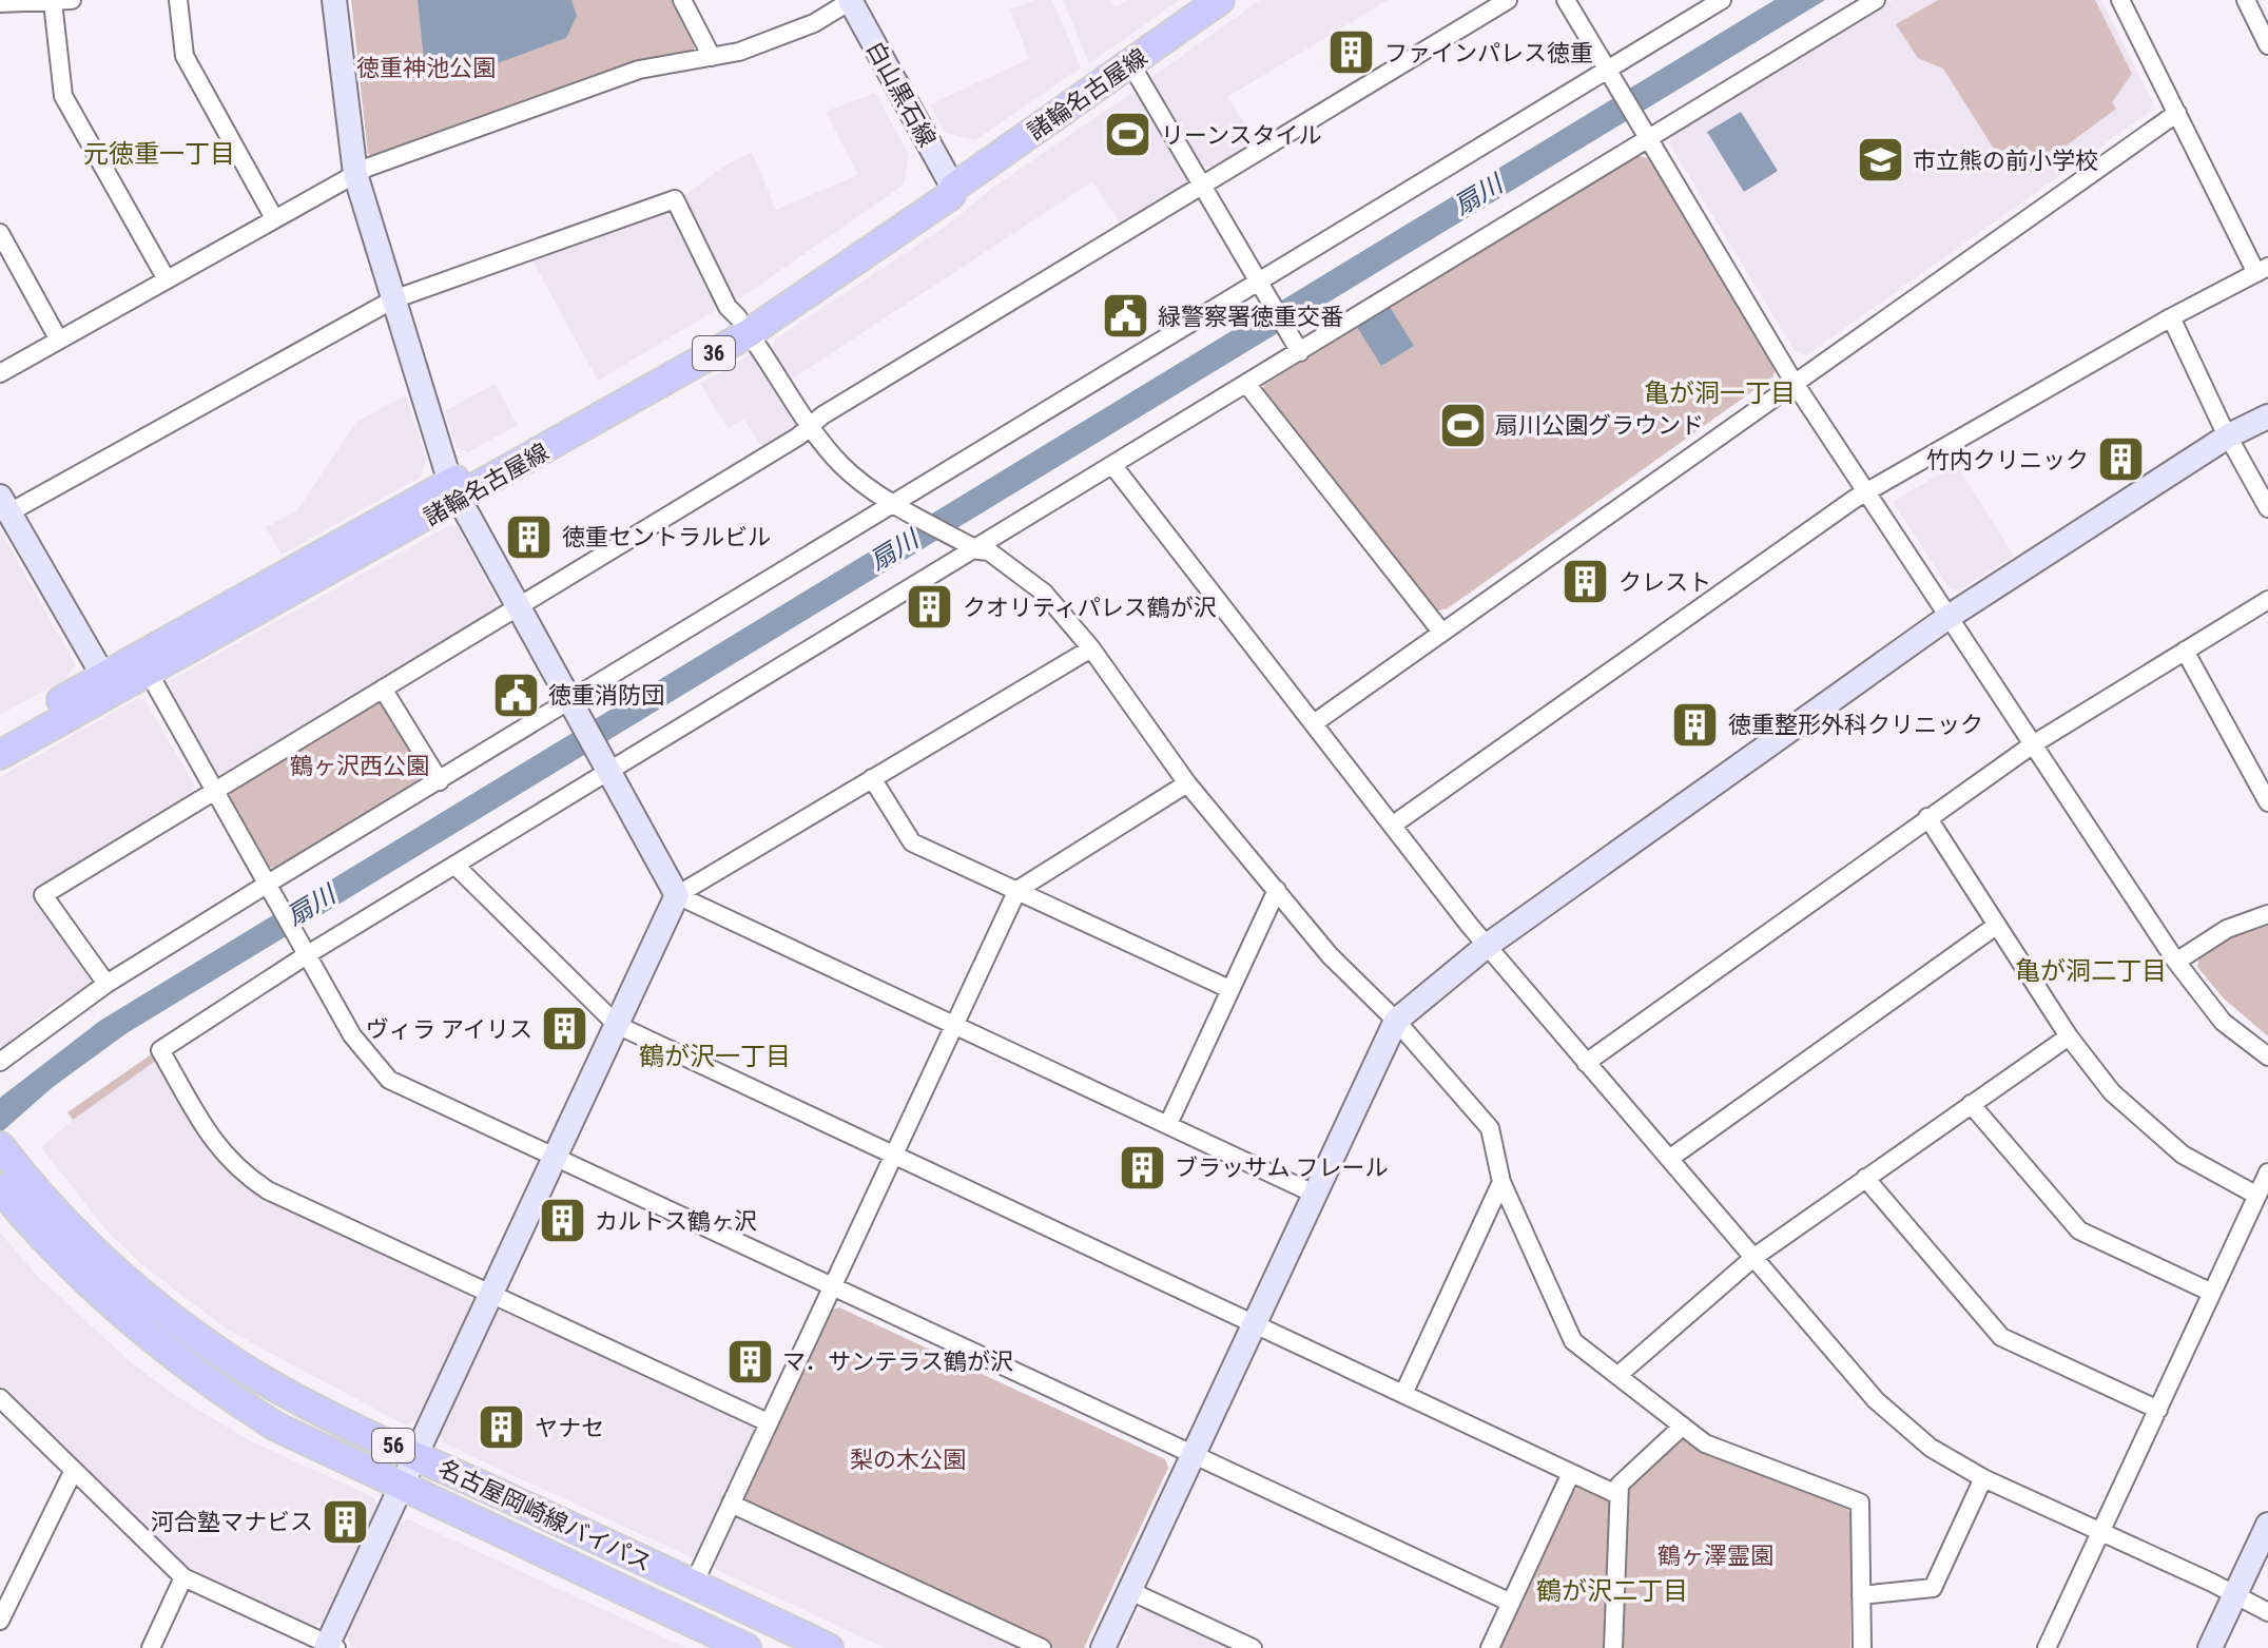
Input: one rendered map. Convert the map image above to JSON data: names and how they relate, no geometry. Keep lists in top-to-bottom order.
{
  "streets": {
    "main road": [
      "諸輪名古屋線",
      "36",
      "56",
      "名古屋岡崎線バイパス"
    ],
    "street": ["白山黒石線"]
  },
  "crossings": [
    ["白山黒石線", "諸輪名古屋線"]
  ],
  "districts": [
    "元徳重一丁目",
    "亀が洞一丁目",
    "亀が洞二丁目",
    "鶴が沢一丁目",
    "鶴が沢二丁目"
  ],
  "water": ["扇川"],
  "parks": [
    "徳重神池公園",
    "鶴ヶ沢西公園",
    "梨の木公園",
    "鶴ヶ澤霊園"
  ],
  "places": {
    "building": [
      "ファインパレス徳重",
      "竹内クリニック",
      "徳重セントラルビル",
      "クレスト",
      "クオリティパレス鶴が沢",
      "徳重整形外科クリニック",
      "ヴィラ アイリス",
      "ブラッサム フレール",
      "カルトス鶴ヶ沢",
      "マ．サンテラス鶴が沢",
      "ヤナセ",
      "河合塾マナビス"
    ],
    "sports": ["リーンスタイル", "扇川公園グラウンド"],
    "school or university": ["市立熊の前小学校"],
    "public building": ["緑警察署徳重交番", "徳重消防団"]
  }
}
